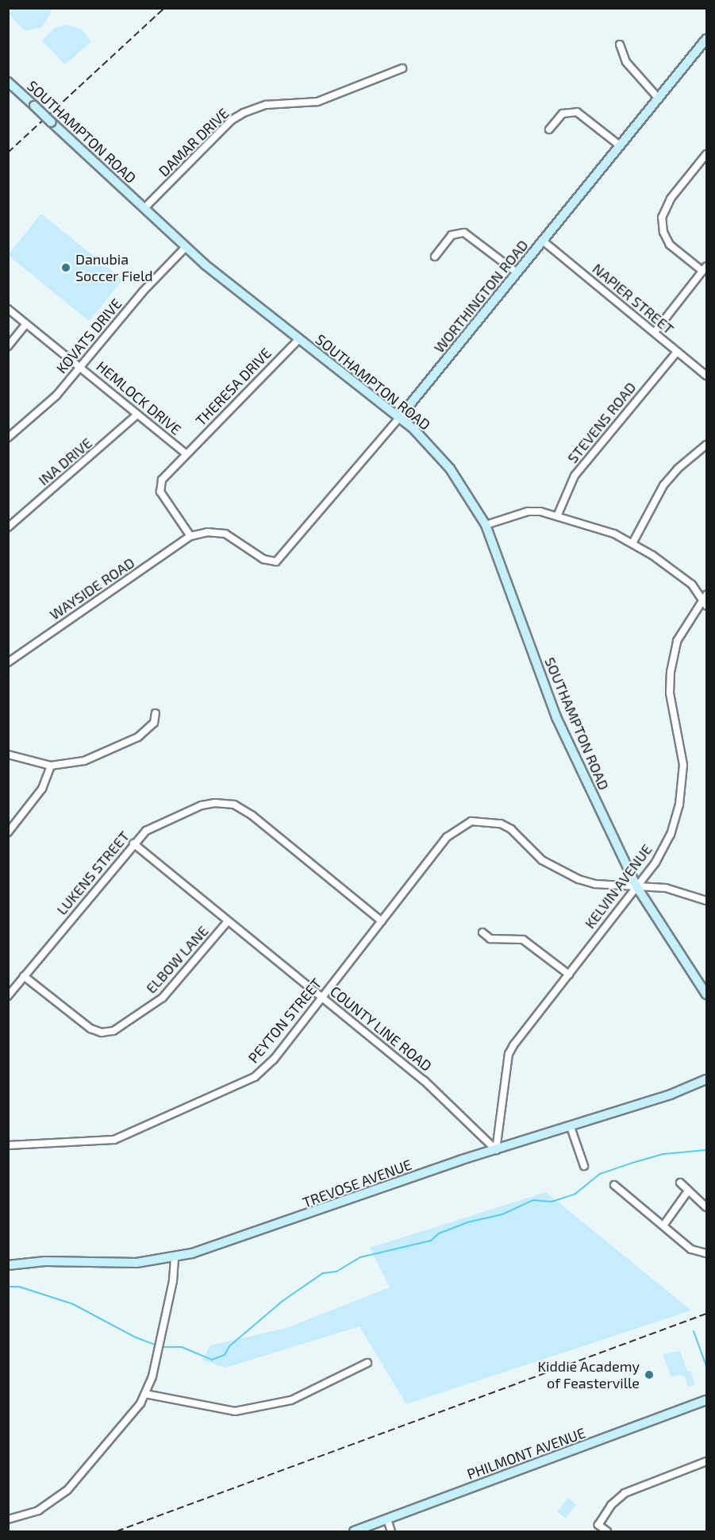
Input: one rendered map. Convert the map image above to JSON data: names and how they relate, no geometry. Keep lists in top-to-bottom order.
{
  "streets": {
    "street": [
      "SOUTHAMPTON ROAD",
      "DAMAR DRIVE",
      "WORTHINGTON ROAD",
      "NAPIER STREET",
      "KOVATS DRIVE",
      "THERESA DRIVE",
      "HEMLOCK DRIVE",
      "STEVENS ROAD",
      "INA DRIVE",
      "WAYSIDE ROAD",
      "LUKENS STREET",
      "KELVIN AVENUE",
      "ELBOW LANE",
      "PEYTON STREET",
      "COUNTY LINE ROAD",
      "TREVOSE AVENUE",
      "PHILMONT AVENUE"
    ]
  },
  "crossings": [
    ["SOUTHAMPTON ROAD", "DAMAR DRIVE"],
    ["SOUTHAMPTON ROAD", "WORTHINGTON ROAD"],
    ["SOUTHAMPTON ROAD", "KOVATS DRIVE"],
    ["SOUTHAMPTON ROAD", "THERESA DRIVE"],
    ["SOUTHAMPTON ROAD", "KELVIN AVENUE"],
    ["SOUTHAMPTON ROAD", "PEYTON STREET"],
    ["WORTHINGTON ROAD", "NAPIER STREET"],
    ["WORTHINGTON ROAD", "THERESA DRIVE"],
    ["WORTHINGTON ROAD", "WAYSIDE ROAD"],
    ["NAPIER STREET", "STEVENS ROAD"],
    ["KOVATS DRIVE", "HEMLOCK DRIVE"],
    ["THERESA DRIVE", "HEMLOCK DRIVE"],
    ["THERESA DRIVE", "WAYSIDE ROAD"],
    ["HEMLOCK DRIVE", "INA DRIVE"],
    ["LUKENS STREET", "ELBOW LANE"],
    ["LUKENS STREET", "PEYTON STREET"],
    ["LUKENS STREET", "COUNTY LINE ROAD"],
    ["KELVIN AVENUE", "PEYTON STREET"],
    ["KELVIN AVENUE", "COUNTY LINE ROAD"],
    ["KELVIN AVENUE", "TREVOSE AVENUE"],
    ["ELBOW LANE", "COUNTY LINE ROAD"],
    ["PEYTON STREET", "COUNTY LINE ROAD"],
    ["COUNTY LINE ROAD", "TREVOSE AVENUE"]
  ],
  "places": ["Danubia Soccer Field", "Kiddie Academy of Feasterville"]
}
